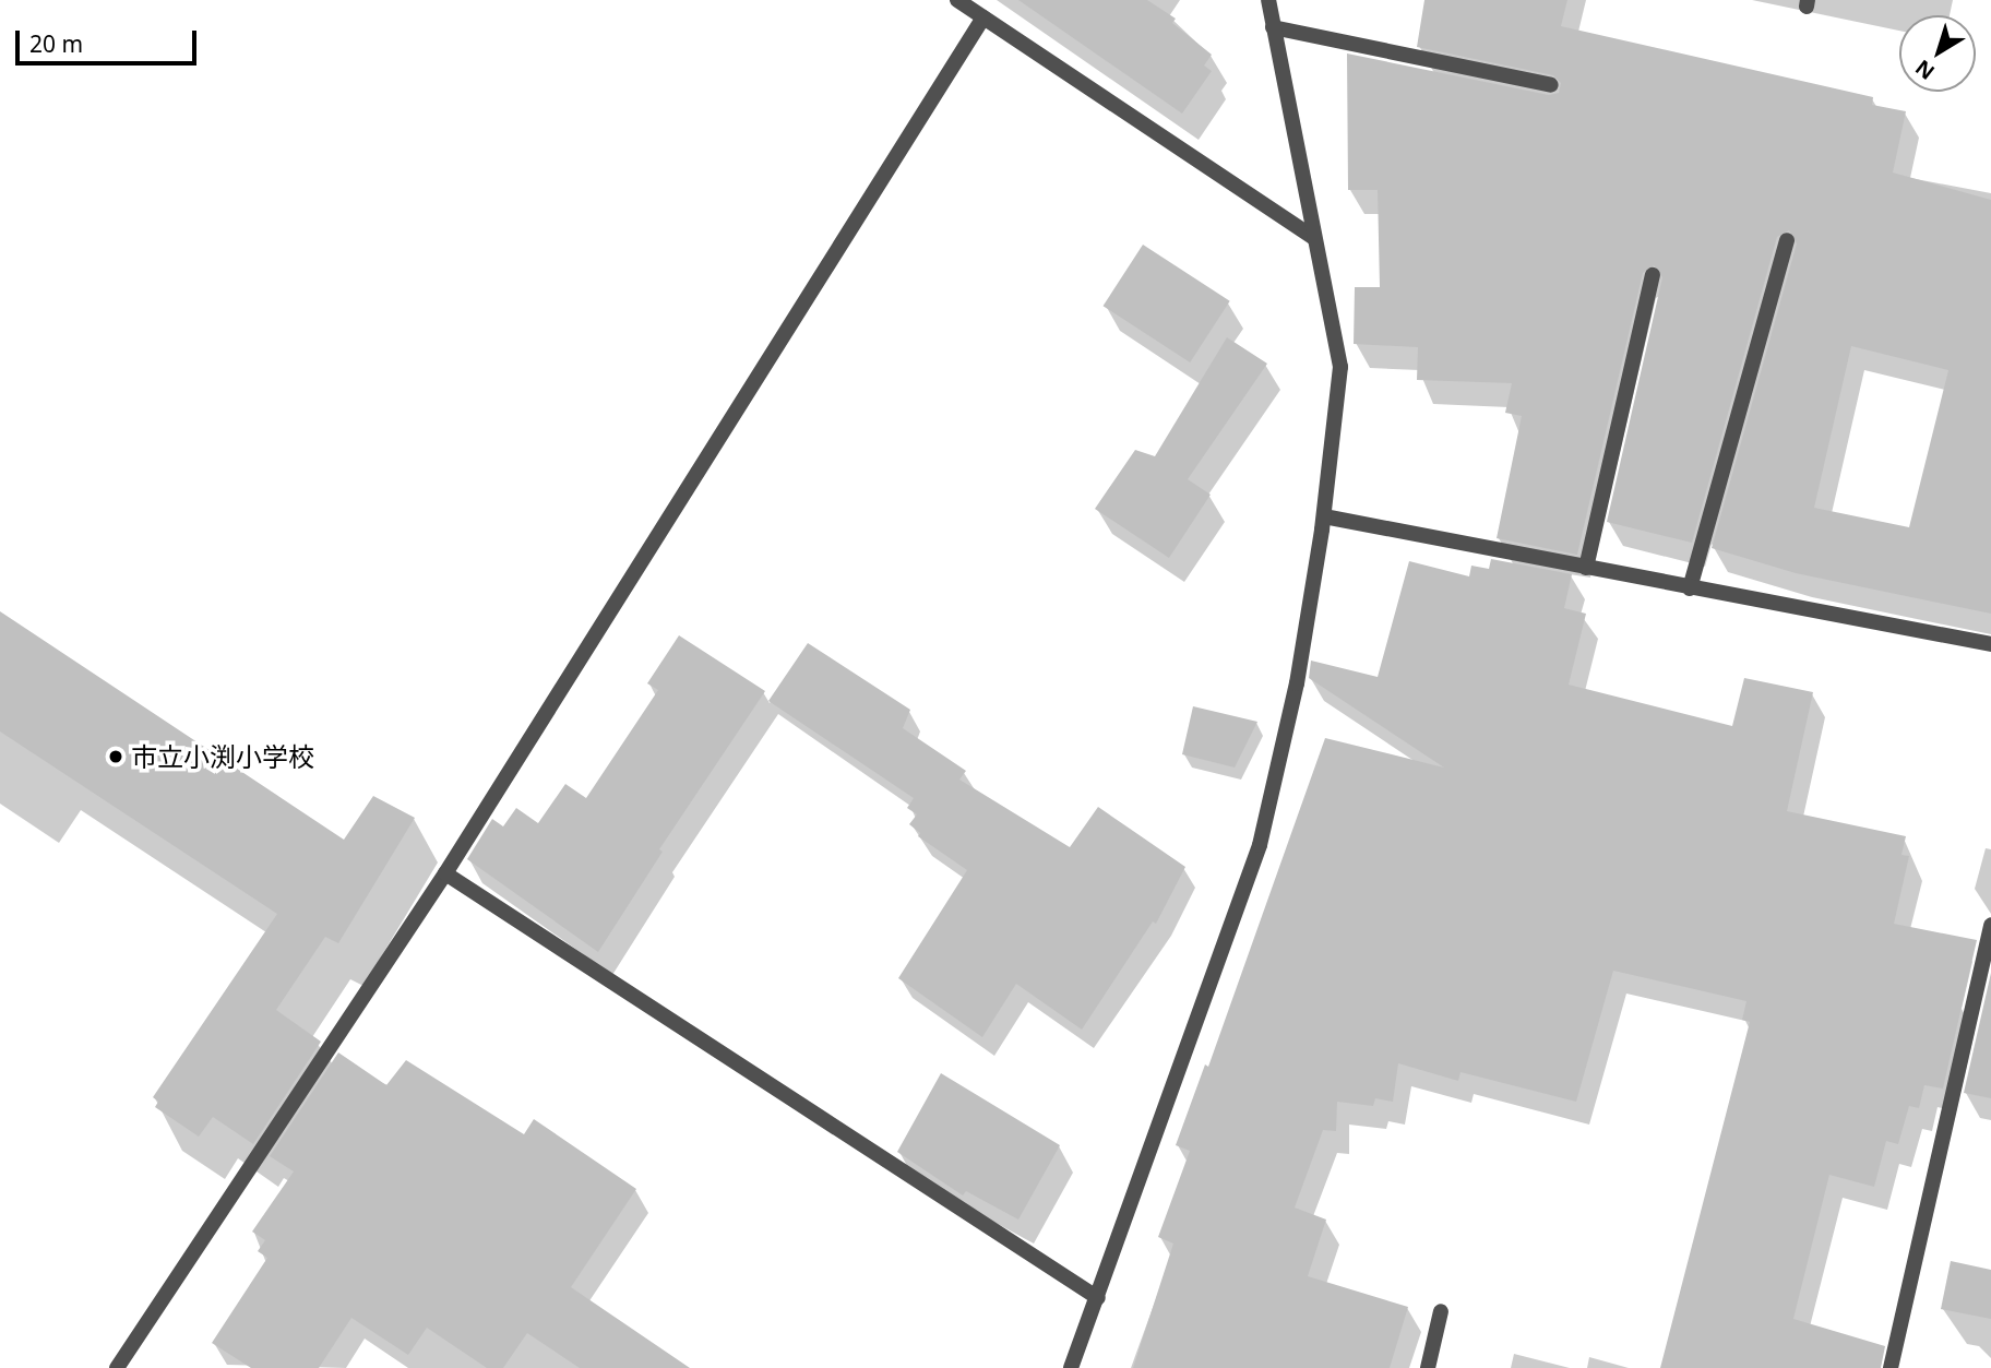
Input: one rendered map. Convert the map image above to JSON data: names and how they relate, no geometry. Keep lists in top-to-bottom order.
{
  "places": ["市立小渕小学校"],
  "scale_bar": "20 m",
  "north": "bottom left"
}
